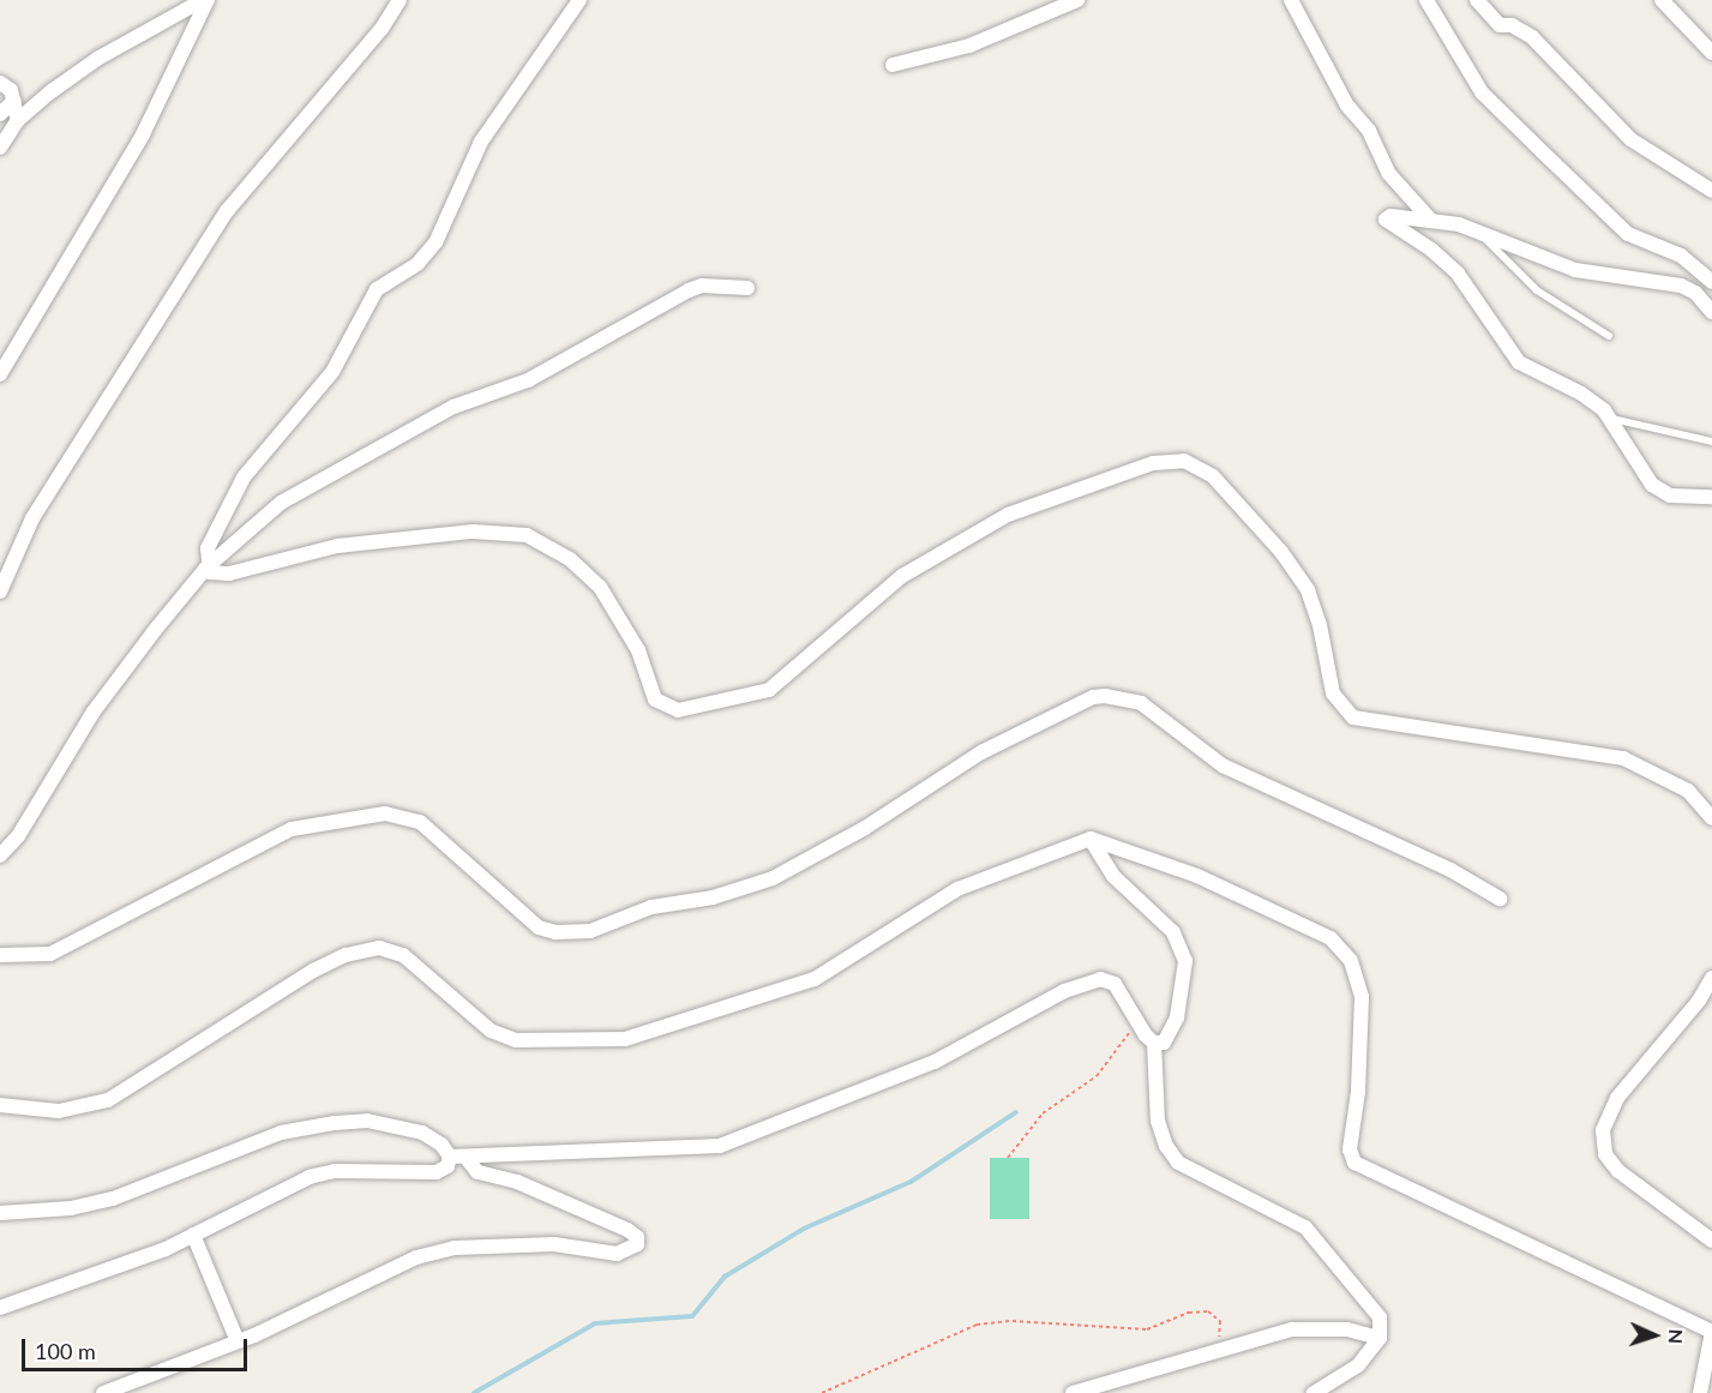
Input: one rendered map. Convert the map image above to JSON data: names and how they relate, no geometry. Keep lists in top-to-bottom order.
{
  "scale_bar": "100 m",
  "north": "right"
}
